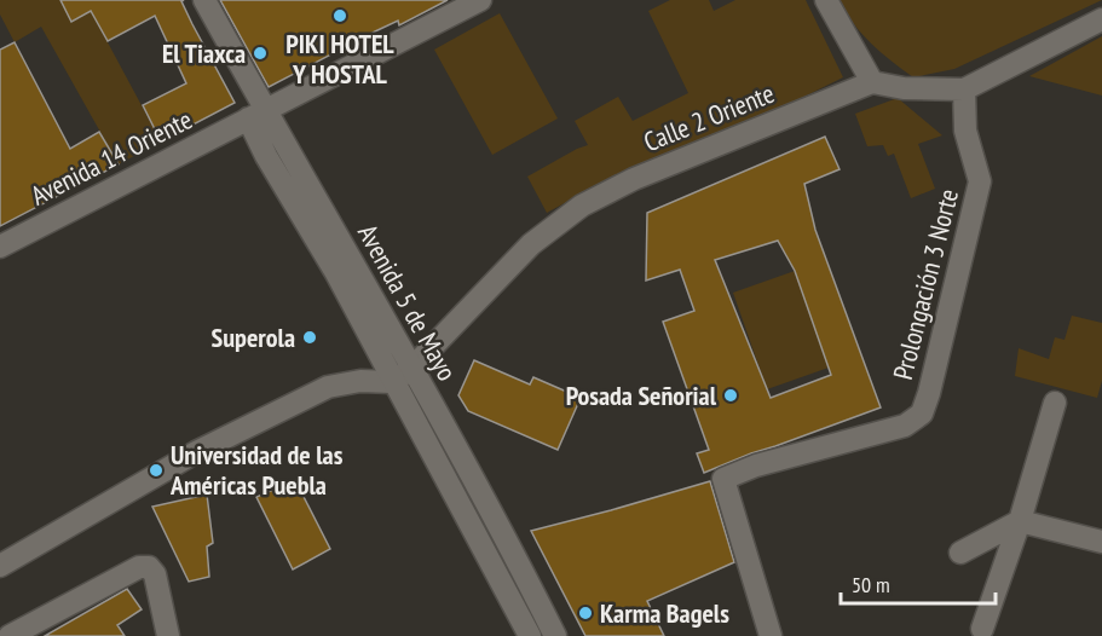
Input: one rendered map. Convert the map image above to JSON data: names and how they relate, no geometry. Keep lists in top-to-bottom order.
{
  "streets": {
    "street": [
      "Calle 2 Oriente",
      "Avenida 14 Oriente",
      "Prolongación 3 Norte",
      "Avenida 5 de Mayo"
    ]
  },
  "crossings": [
    ["Calle 2 Oriente", "Avenida 5 de Mayo"],
    ["Avenida 14 Oriente", "Avenida 5 de Mayo"]
  ],
  "places": [
    "PIKI HOTEL Y HOSTAL",
    "El Tiaxca",
    "Superola",
    "Posada Señorial",
    "Universidad de las Américas Puebla",
    "Karma Bagels"
  ],
  "scale_bar": "50 m"
}
